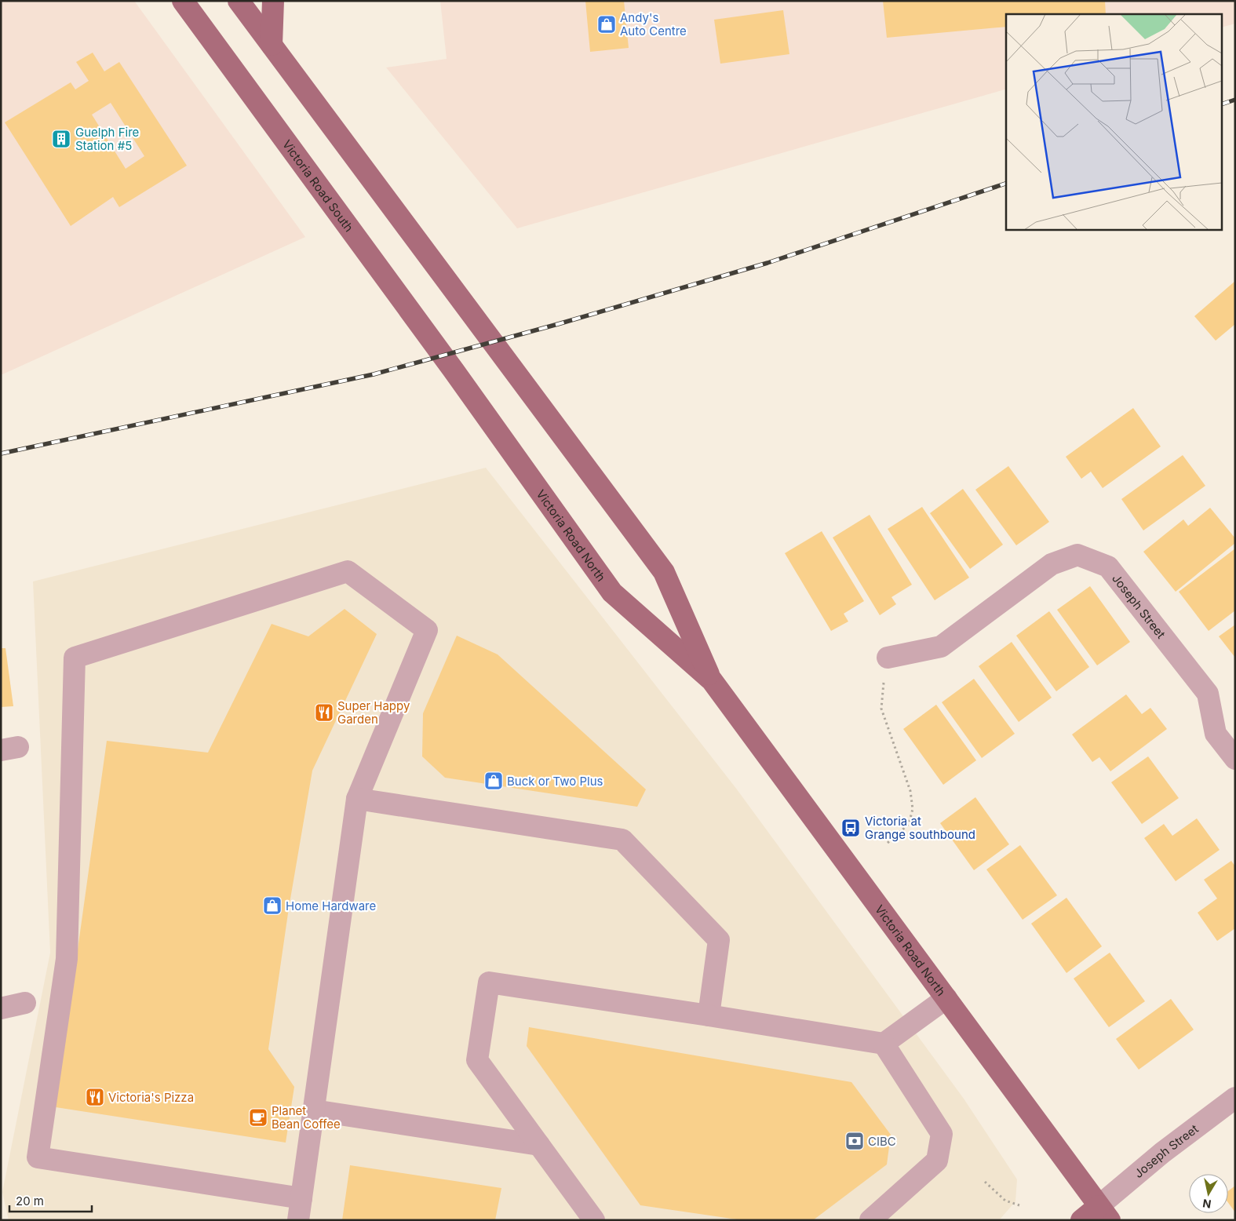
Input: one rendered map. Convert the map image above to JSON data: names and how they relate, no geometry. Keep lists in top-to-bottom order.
{
  "streets": {
    "main road": ["Victoria Road South", "Victoria Road North"],
    "street": ["Joseph Street"]
  },
  "crossings": [
    ["Victoria Road South", "Victoria Road North"],
    ["Victoria Road North", "Joseph Street"]
  ],
  "places": {
    "shop": ["Andy's Auto Centre", "Buck or Two Plus", "Home Hardware"],
    "building": ["Guelph Fire Station #5"],
    "restaurant": ["Super Happy Garden", "Victoria's Pizza"],
    "bus stop": ["Victoria at Grange southbound"],
    "cafe": ["Planet Bean Coffee"],
    "bank": ["CIBC"]
  },
  "scale_bar": "20 m",
  "north": "bottom"
}
